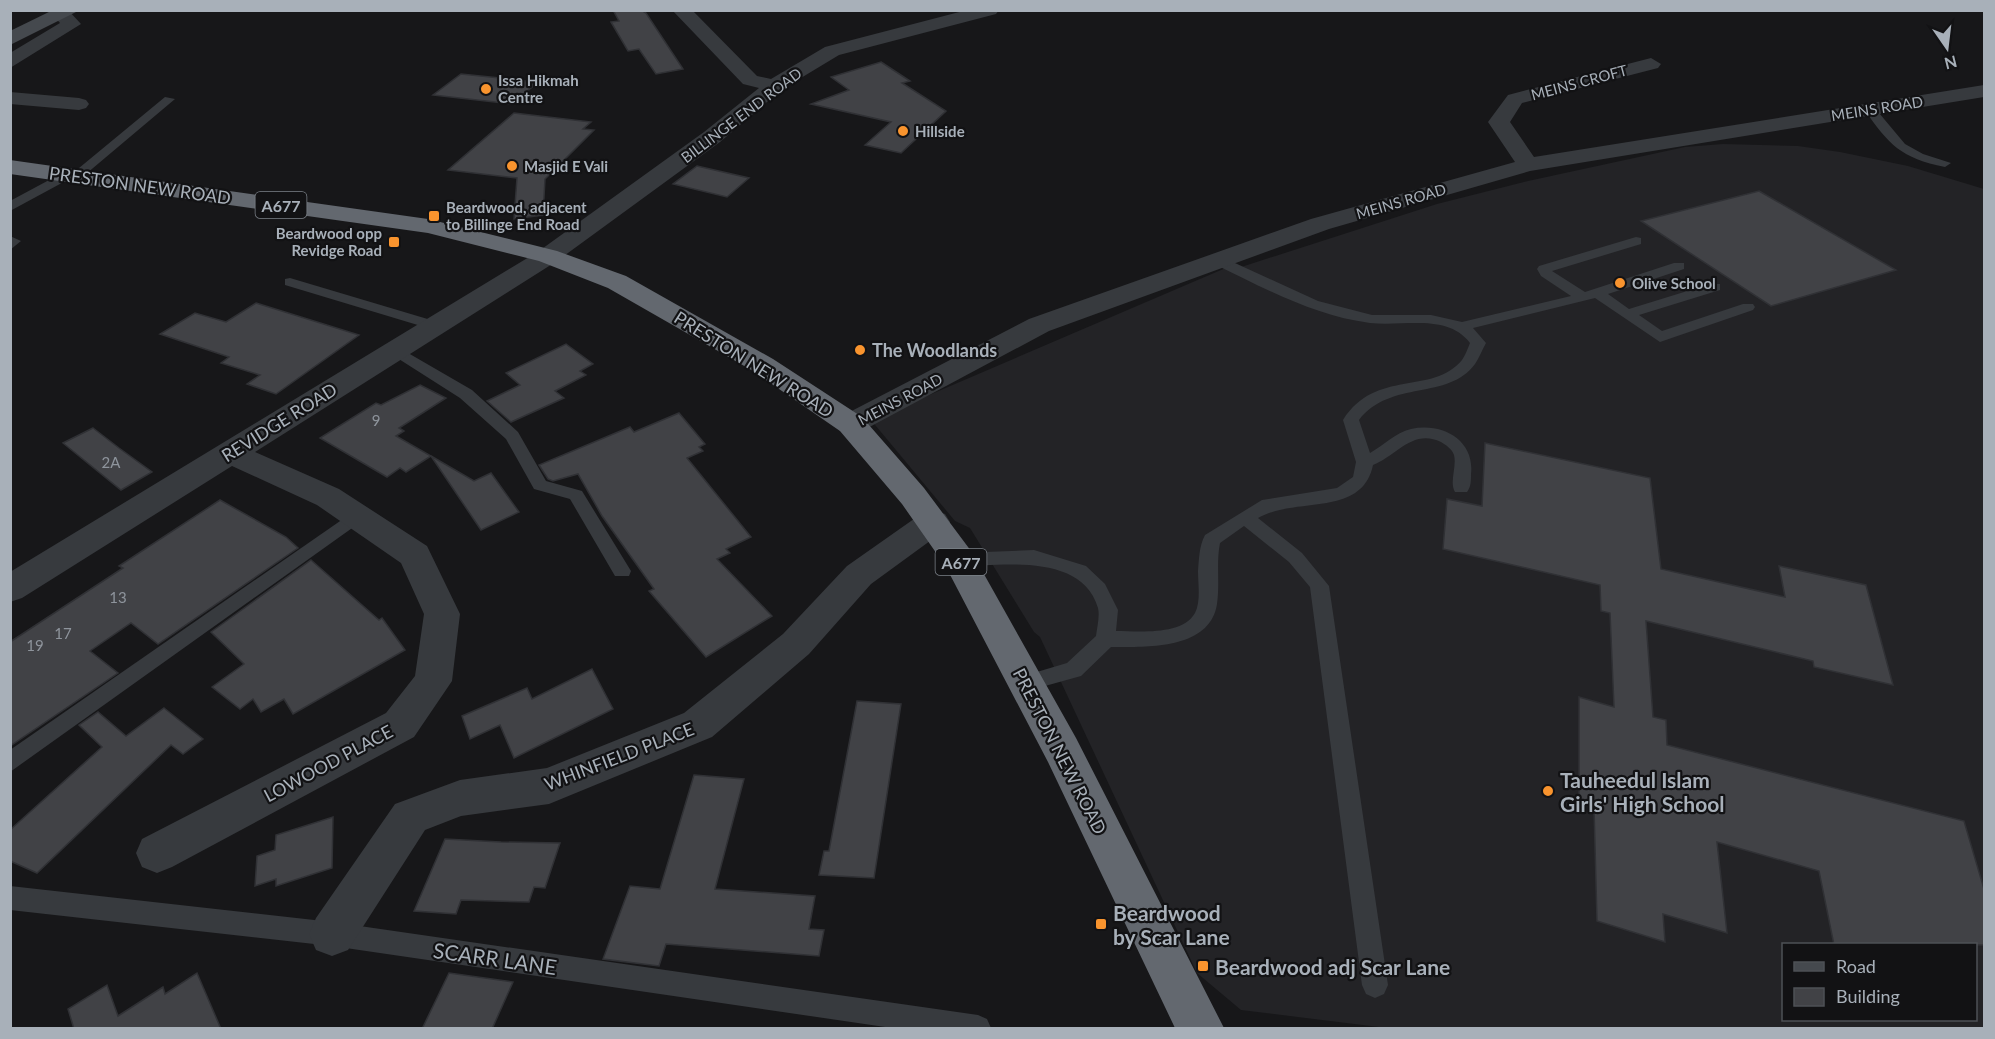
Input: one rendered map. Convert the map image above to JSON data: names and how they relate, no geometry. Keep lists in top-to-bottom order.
{
  "streets": {
    "highway": ["PRESTON NEW ROAD", "A677"],
    "street": [
      "MEINS CROFT",
      "MEINS ROAD",
      "BILLINGE END ROAD",
      "REVIDGE ROAD",
      "WHINFIELD PLACE",
      "LOWOOD PLACE"
    ],
    "lane": ["SCARR LANE"]
  },
  "crossings": [
    ["MEINS CROFT", "MEINS ROAD"],
    ["MEINS ROAD", "PRESTON NEW ROAD"],
    ["BILLINGE END ROAD", "PRESTON NEW ROAD"],
    ["BILLINGE END ROAD", "REVIDGE ROAD"],
    ["PRESTON NEW ROAD", "REVIDGE ROAD"],
    ["PRESTON NEW ROAD", "WHINFIELD PLACE"],
    ["REVIDGE ROAD", "LOWOOD PLACE"],
    ["WHINFIELD PLACE", "SCARR LANE"]
  ],
  "places": {
    "other": [
      "Issa Hikmah Centre",
      "Hillside",
      "Masjid E Vali",
      "Olive School",
      "The Woodlands",
      "Tauheedul Islam Girls' High School"
    ],
    "transit": [
      "Beardwood, adjacent to Billinge End Road",
      "Beardwood opp Revidge Road",
      "Beardwood by Scar Lane",
      "Beardwood adj Scar Lane"
    ]
  },
  "house_numbers": [
    "9",
    "2A",
    "13",
    "17",
    "19"
  ],
  "legend": ["Road", "Building"],
  "north": "bottom"
}
